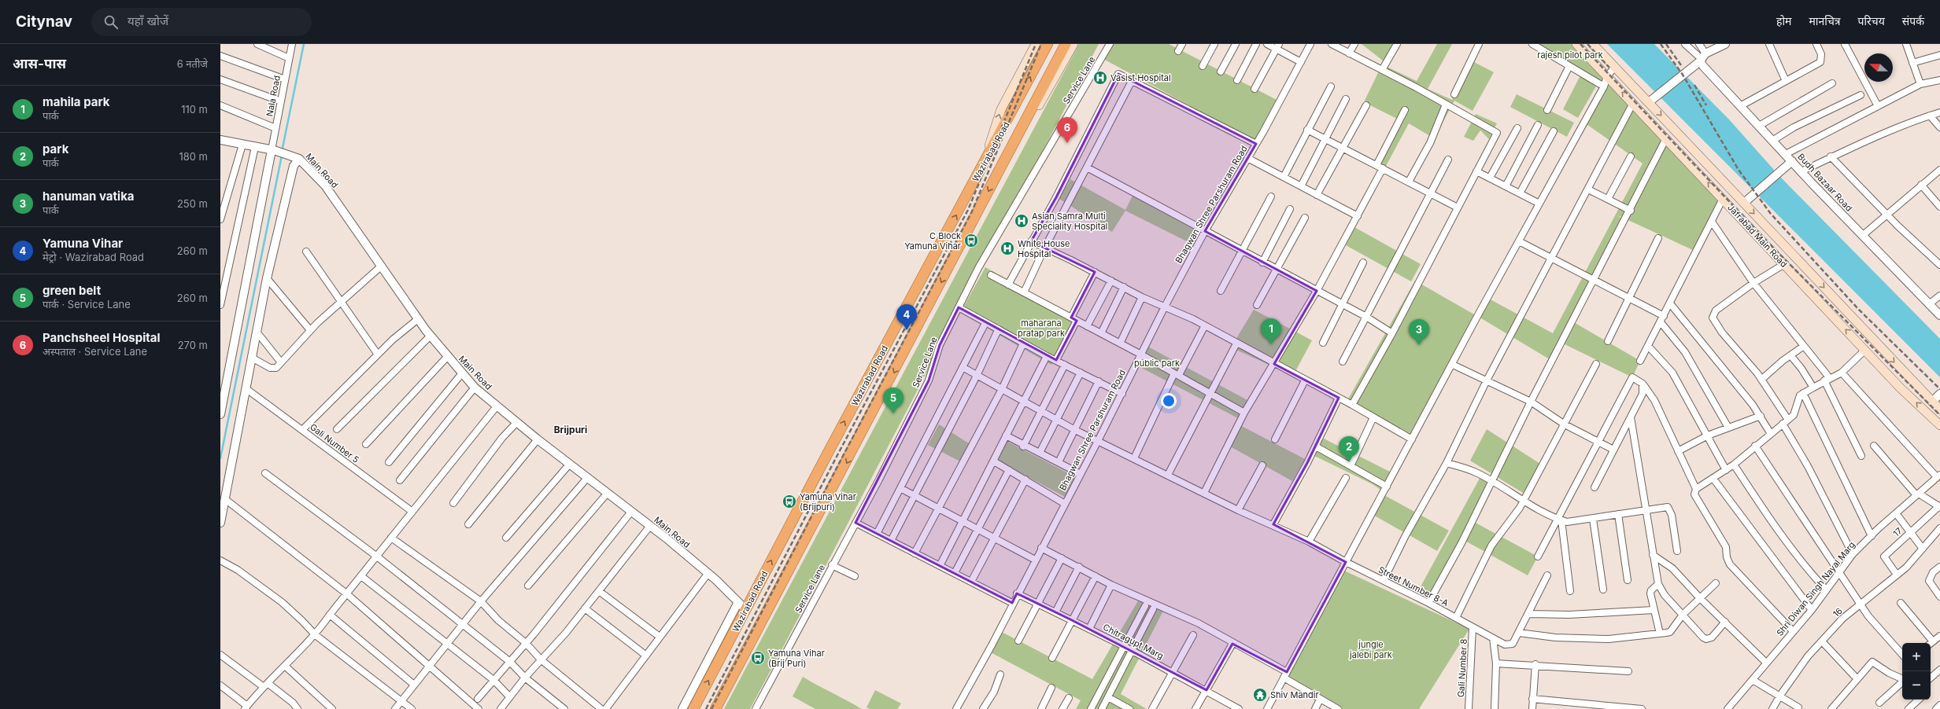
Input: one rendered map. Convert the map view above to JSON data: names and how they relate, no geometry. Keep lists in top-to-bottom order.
{
  "streets": {
    "highway": ["Wazirabad Road"],
    "main road": ["Jafrabad Main Road"],
    "street": [
      "Service Lane",
      "Nala Road",
      "Main Road",
      "Budh Bazaar Road",
      "Bhagwan Shree Parshuram Road",
      "Gali Number 5",
      "17",
      "Street Number 8-A",
      "Shri Diwan Singh Nayal Marg",
      "16",
      "Chitragupt Marg",
      "Gali Number 8"
    ]
  },
  "crossings": [
    ["Nala Road", "Main Road"],
    ["Wazirabad Road", "Main Road"],
    ["Bhagwan Shree Parshuram Road", "Street Number 8-A"],
    ["Bhagwan Shree Parshuram Road", "Chitragupt Marg"],
    ["17", "16"],
    ["Street Number 8-A", "Gali Number 8"]
  ],
  "districts": ["Brijpuri"],
  "parks": [
    "rajesh pilot park",
    "maharana pratap park",
    "public park",
    "jungle jalebi park"
  ],
  "places": {
    "hospital": ["Vasist Hospital", "Asian Samra Multi Speciality Hospital", "White House Hospital"],
    "bus stop": ["C Block Yamuna Vihar", "Yamuna Vihar (Brijpuri)", "Yamuna Vihar (Brij Puri)"],
    "temple": ["Shiv Mandir"]
  },
  "north": "left",
  "page": {
    "header": "Citynav",
    "search": "यहाँ खोजें",
    "nav": [
      "होम",
      "मानचित्र",
      "परिचय",
      "संपर्क"
    ],
    "heading": ["आस-पास", "6 नतीजे"],
    "list": [
      {
        "mark": "1",
        "name": "mahila park",
        "note": "पार्क",
        "value": "110 m"
      },
      {
        "mark": "2",
        "name": "park",
        "note": "पार्क",
        "value": "180 m"
      },
      {
        "mark": "3",
        "name": "hanuman vatika",
        "note": "पार्क",
        "value": "250 m"
      },
      {
        "mark": "4",
        "name": "Yamuna Vihar",
        "note": "मेट्रो · Wazirabad Road",
        "value": "260 m"
      },
      {
        "mark": "5",
        "name": "green belt",
        "note": "पार्क · Service Lane",
        "value": "260 m"
      },
      {
        "mark": "6",
        "name": "Panchsheel Hospital",
        "note": "अस्पताल · Service Lane",
        "value": "270 m"
      }
    ],
    "pins": [
      "6",
      "4",
      "1",
      "3",
      "5",
      "2"
    ],
    "map_buttons": ["+", "−"]
  }
}
